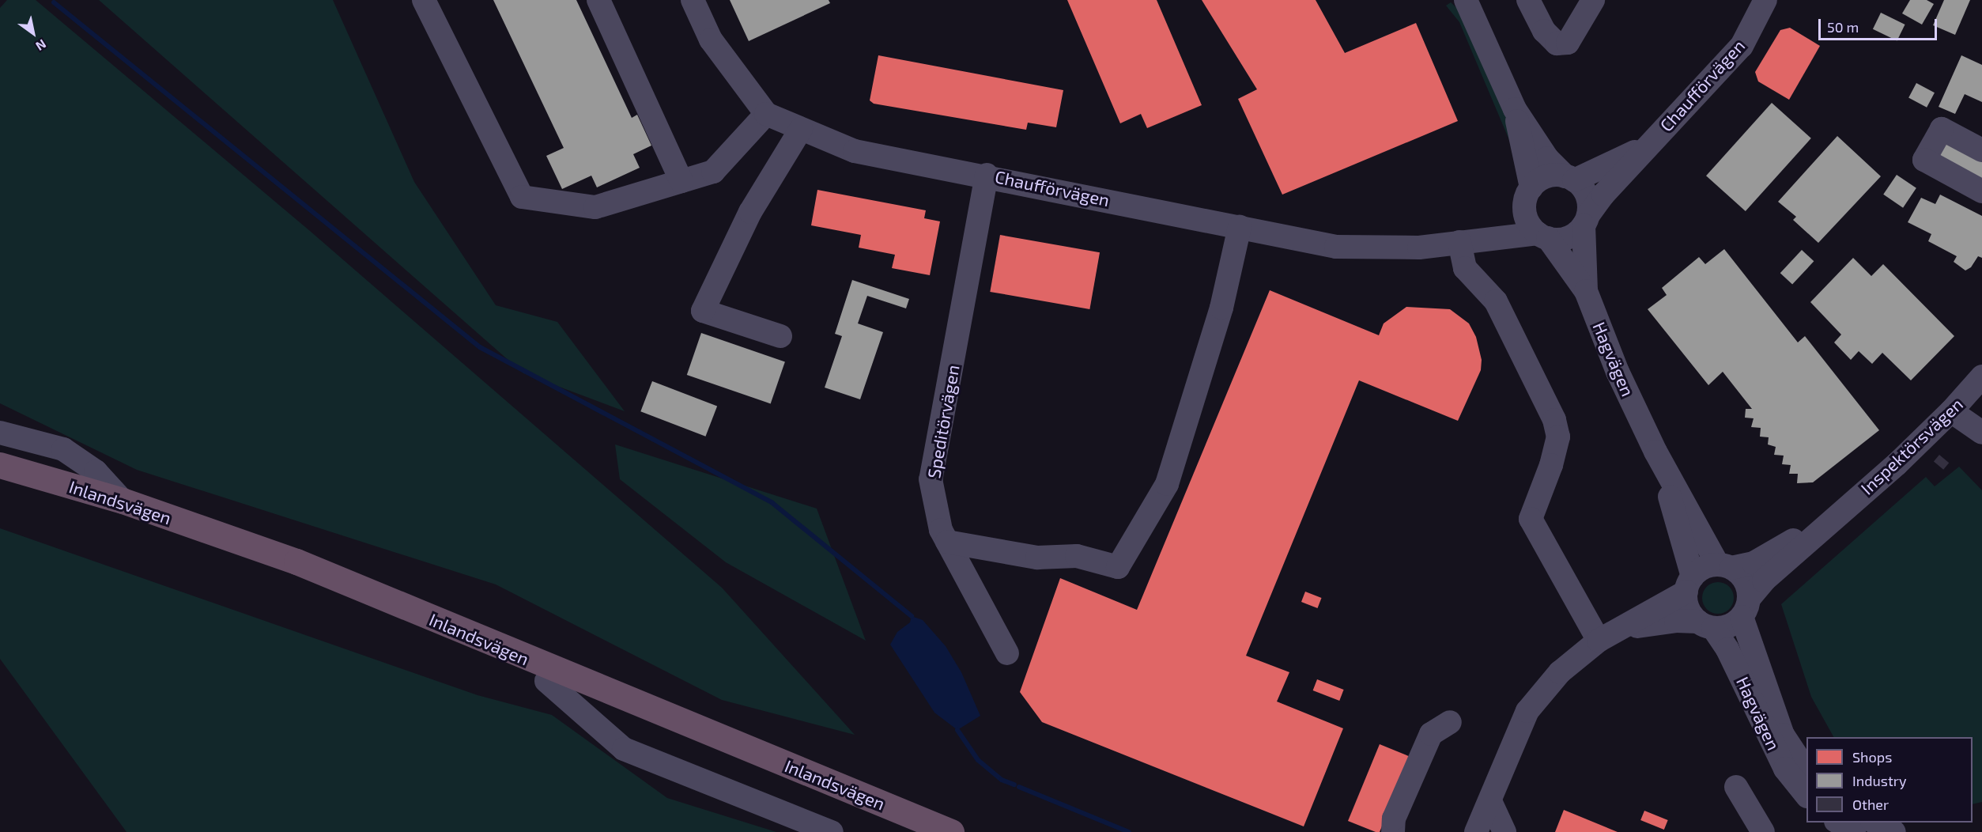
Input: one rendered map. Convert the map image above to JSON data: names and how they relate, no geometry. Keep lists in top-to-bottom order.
{
  "streets": {
    "highway": ["Inlandsvägen"],
    "street": [
      "Chaufförvägen",
      "Hagvägen",
      "Speditörvägen",
      "Inspektörsvägen"
    ]
  },
  "crossings": [
    ["Chaufförvägen", "Hagvägen"],
    ["Chaufförvägen", "Speditörvägen"],
    ["Hagvägen", "Inspektörsvägen"]
  ],
  "legend": ["Shops", "Industry", "Other"],
  "scale_bar": "50 m",
  "north": "bottom right"
}
